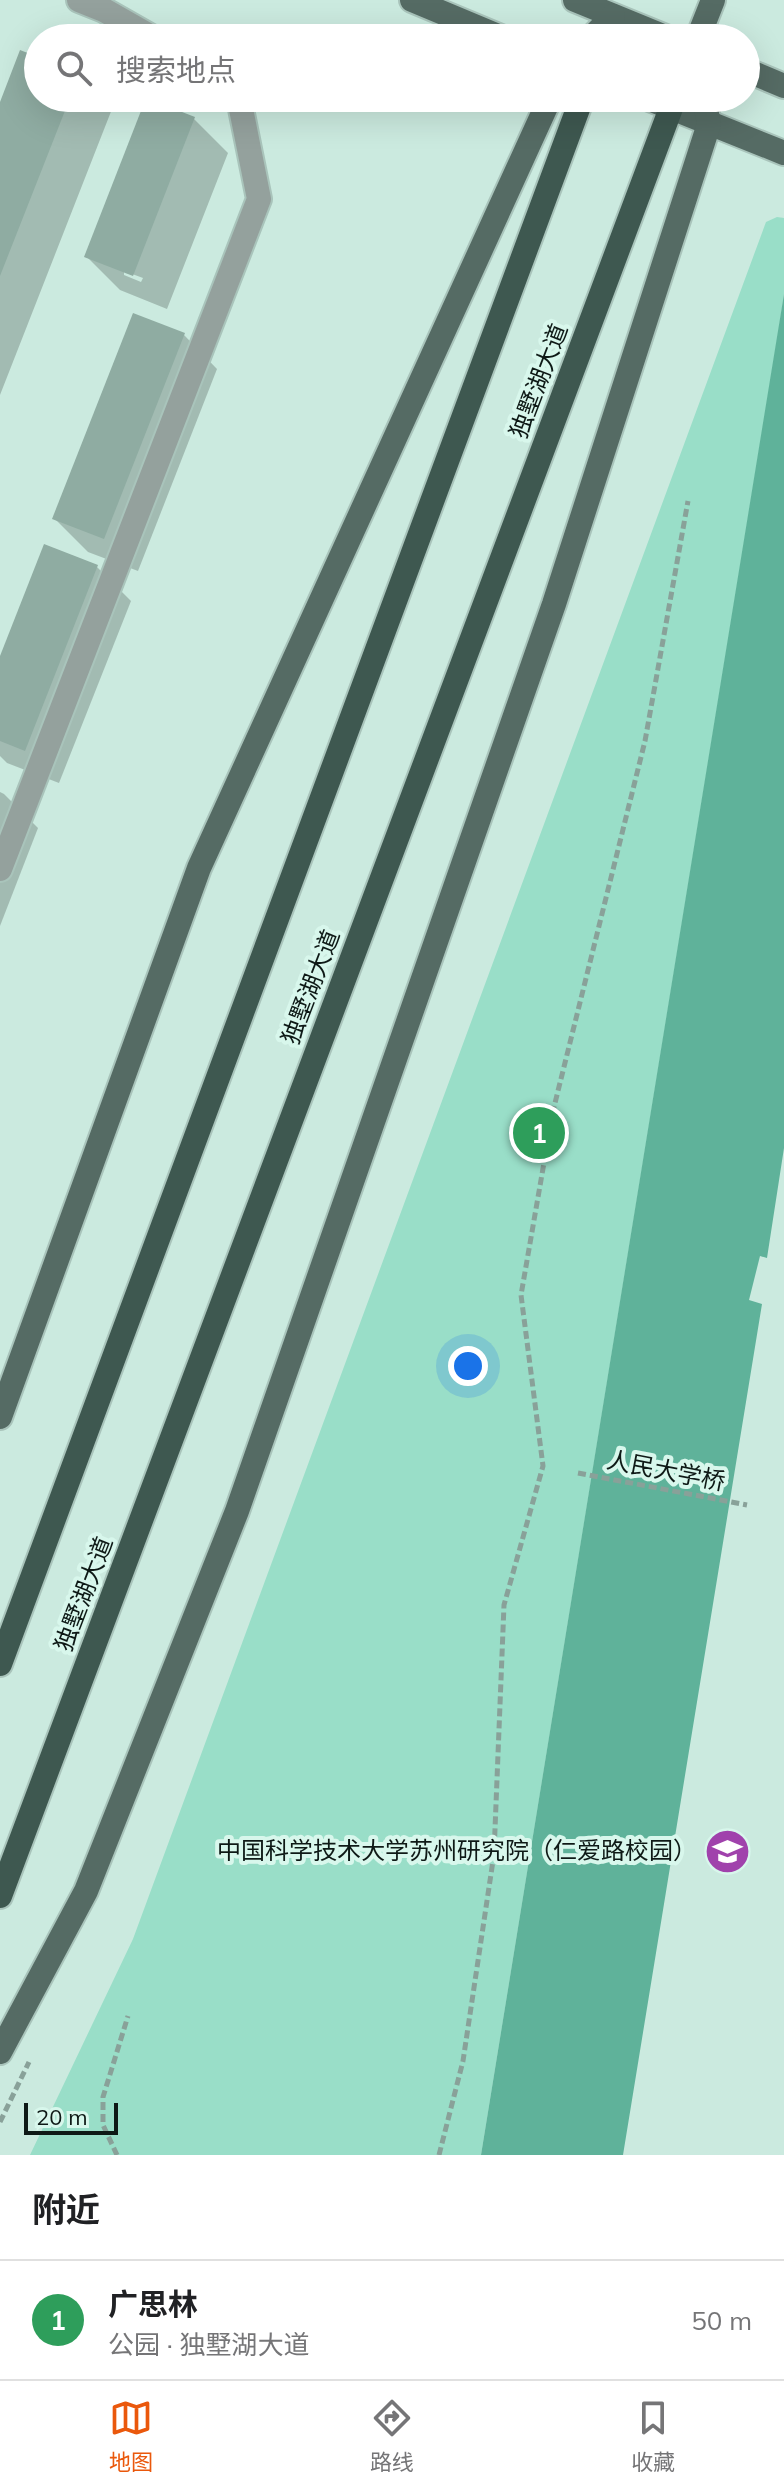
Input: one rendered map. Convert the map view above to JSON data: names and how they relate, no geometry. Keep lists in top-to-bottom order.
{
  "streets": {
    "highway": ["独墅湖大道"],
    "path": ["人民大学桥"]
  },
  "places": {
    "school or university": ["中国科学技术大学苏州研究院（仁爱路校园）"]
  },
  "scale_bar": "20 m",
  "page": {
    "search": "搜索地点",
    "pins": "1",
    "scale": "20 m",
    "heading": "附近",
    "list": [
      {
        "mark": "1",
        "name": "广思林",
        "note": "公园 · 独墅湖大道",
        "value": "50 m"
      }
    ],
    "nav": ["地图", "路线", "收藏"]
  }
}
